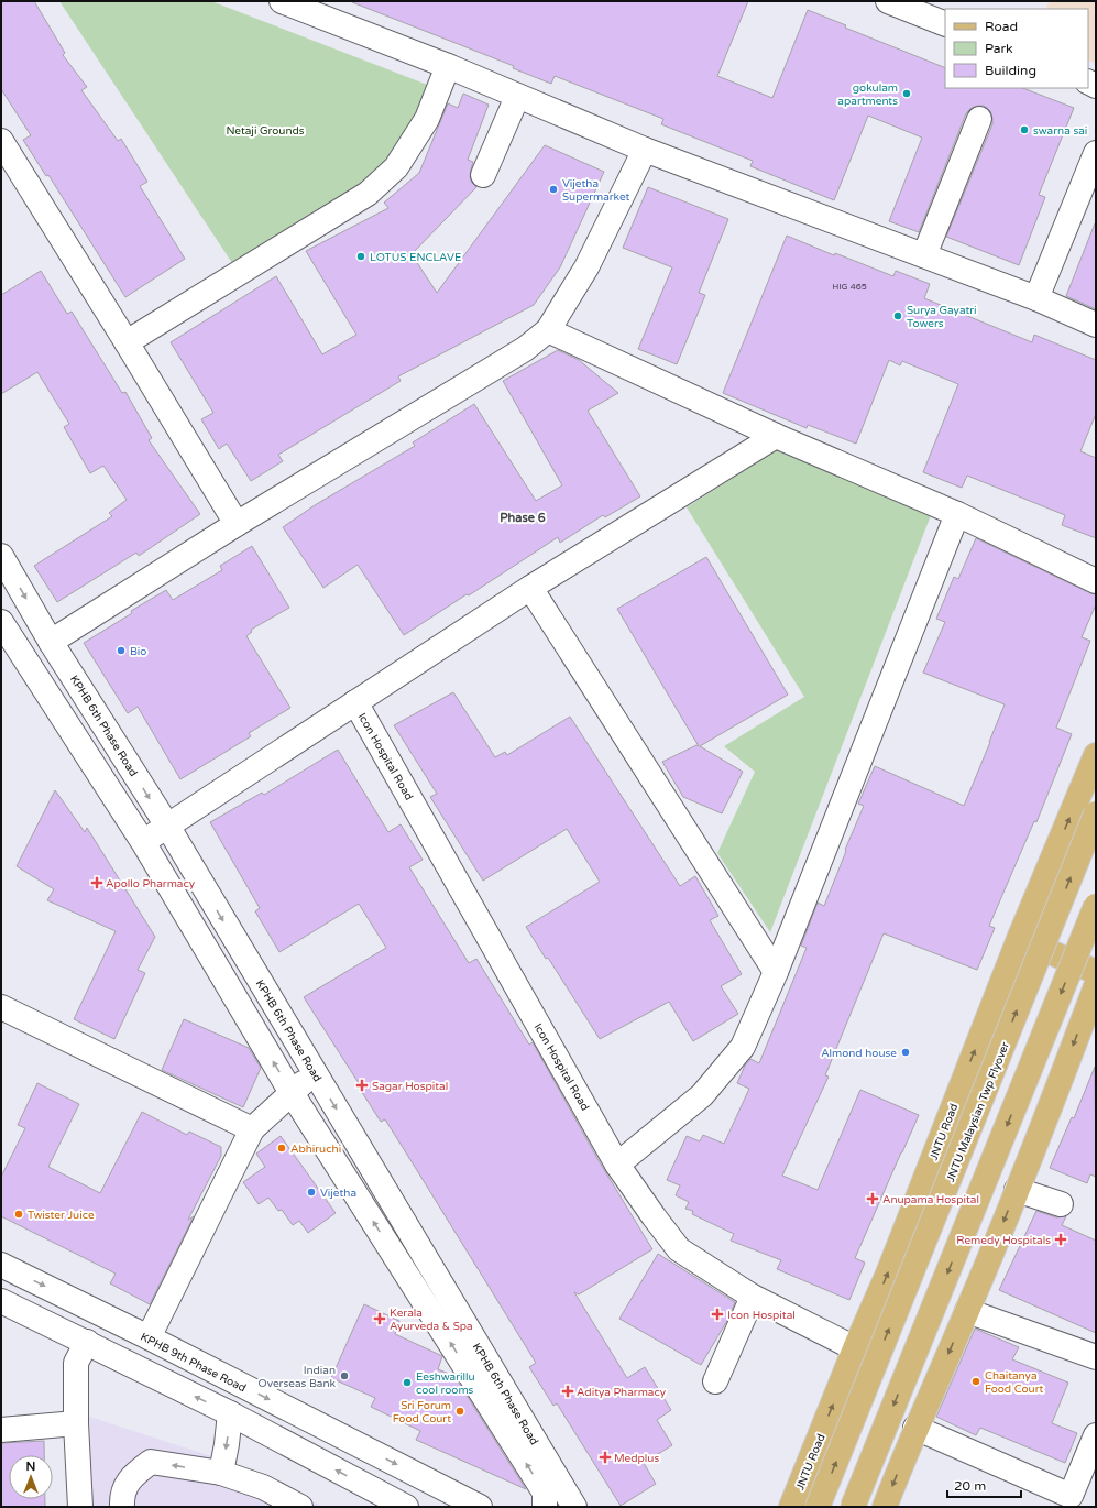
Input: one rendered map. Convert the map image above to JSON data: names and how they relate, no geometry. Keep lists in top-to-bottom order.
{
  "streets": {
    "main road": ["JNTU Malaysian Twp Flyover", "JNTU Road"],
    "street": ["KPHB 6th Phase Road", "Icon Hospital Road", "KPHB 9th Phase Road"]
  },
  "crossings": [
    ["Icon Hospital Road", "JNTU Road"]
  ],
  "districts": ["Phase 6"],
  "parks": ["Netaji Grounds"],
  "places": {
    "other": [
      "gokulam apartments",
      "swarna sai",
      "Vijetha Supermarket",
      "LOTUS ENCLAVE",
      "Surya Gayatri Towers",
      "Bio",
      "Almond house",
      "Abhiruchi",
      "Vijetha",
      "Twister Juice",
      "Indian Overseas Bank",
      "Chaitanya Food Court",
      "Eeshwarillu cool rooms",
      "Sri Forum Food Court"
    ],
    "health": [
      "Apollo Pharmacy",
      "Sagar Hospital",
      "Anupama Hospital",
      "Remedy Hospitals",
      "Icon Hospital",
      "Kerala Ayurveda & Spa",
      "Aditya Pharmacy",
      "Medplus"
    ]
  },
  "house_numbers": ["HIG 465"],
  "legend": ["Road", "Park", "Building"],
  "scale_bar": "20 m",
  "north": "top"
}
